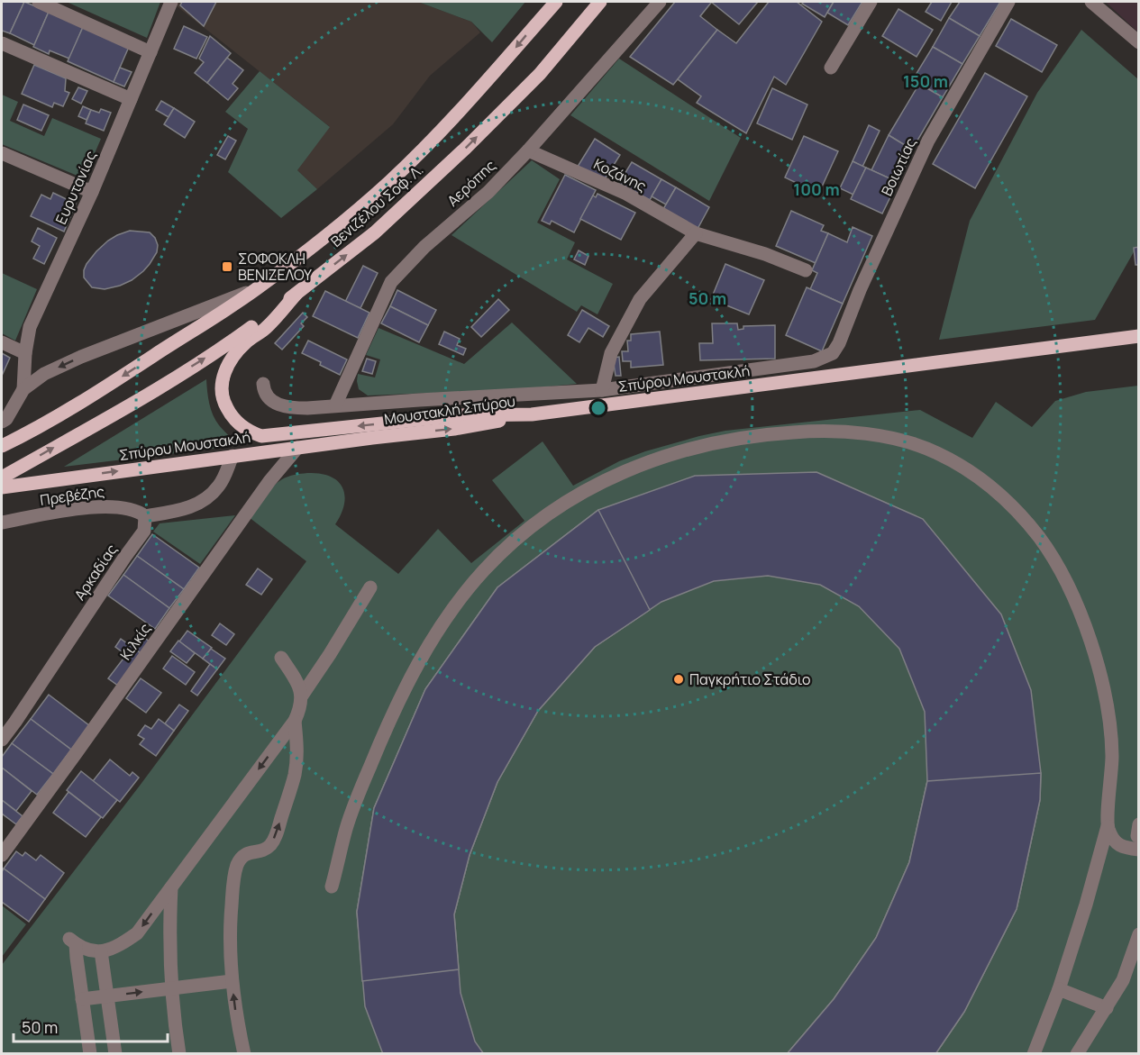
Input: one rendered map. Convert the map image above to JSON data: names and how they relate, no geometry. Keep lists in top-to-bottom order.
{
  "streets": {
    "main road": ["Βενιζέλου Σοφ. Λ.", "Σπύρου Μουστακλή", "Μουστακλή Σπύρου"],
    "street": [
      "Βοιωτίας",
      "Κοζάνης",
      "Αερόπης",
      "Ευρυτανίας",
      "Πρεβέζης",
      "Αρκαδίας",
      "Κιλκίς"
    ]
  },
  "crossings": [
    ["Βοιωτίας", "Σπύρου Μουστακλή"],
    ["Κοζάνης", "Αερόπης"],
    ["Αερόπης", "Σπύρου Μουστακλή"],
    ["Βενιζέλου Σοφ. Λ.", "Σπύρου Μουστακλή"],
    ["Σπύρου Μουστακλή", "Μουστακλή Σπύρου"],
    ["Σπύρου Μουστακλή", "Κιλκίς"],
    ["Πρεβέζης", "Αρκαδίας"]
  ],
  "one_way": ["Μουστακλή Σπύρου"],
  "places": {
    "transit": ["ΣΟΦΟΚΛΗ ΒΕΝΙΖΕΛΟΥ"],
    "other": ["Παγκρήτιο Στάδιο"]
  },
  "scale_bar": "50 m",
  "rings": ["150 m", "100 m", "50 m"]
}
